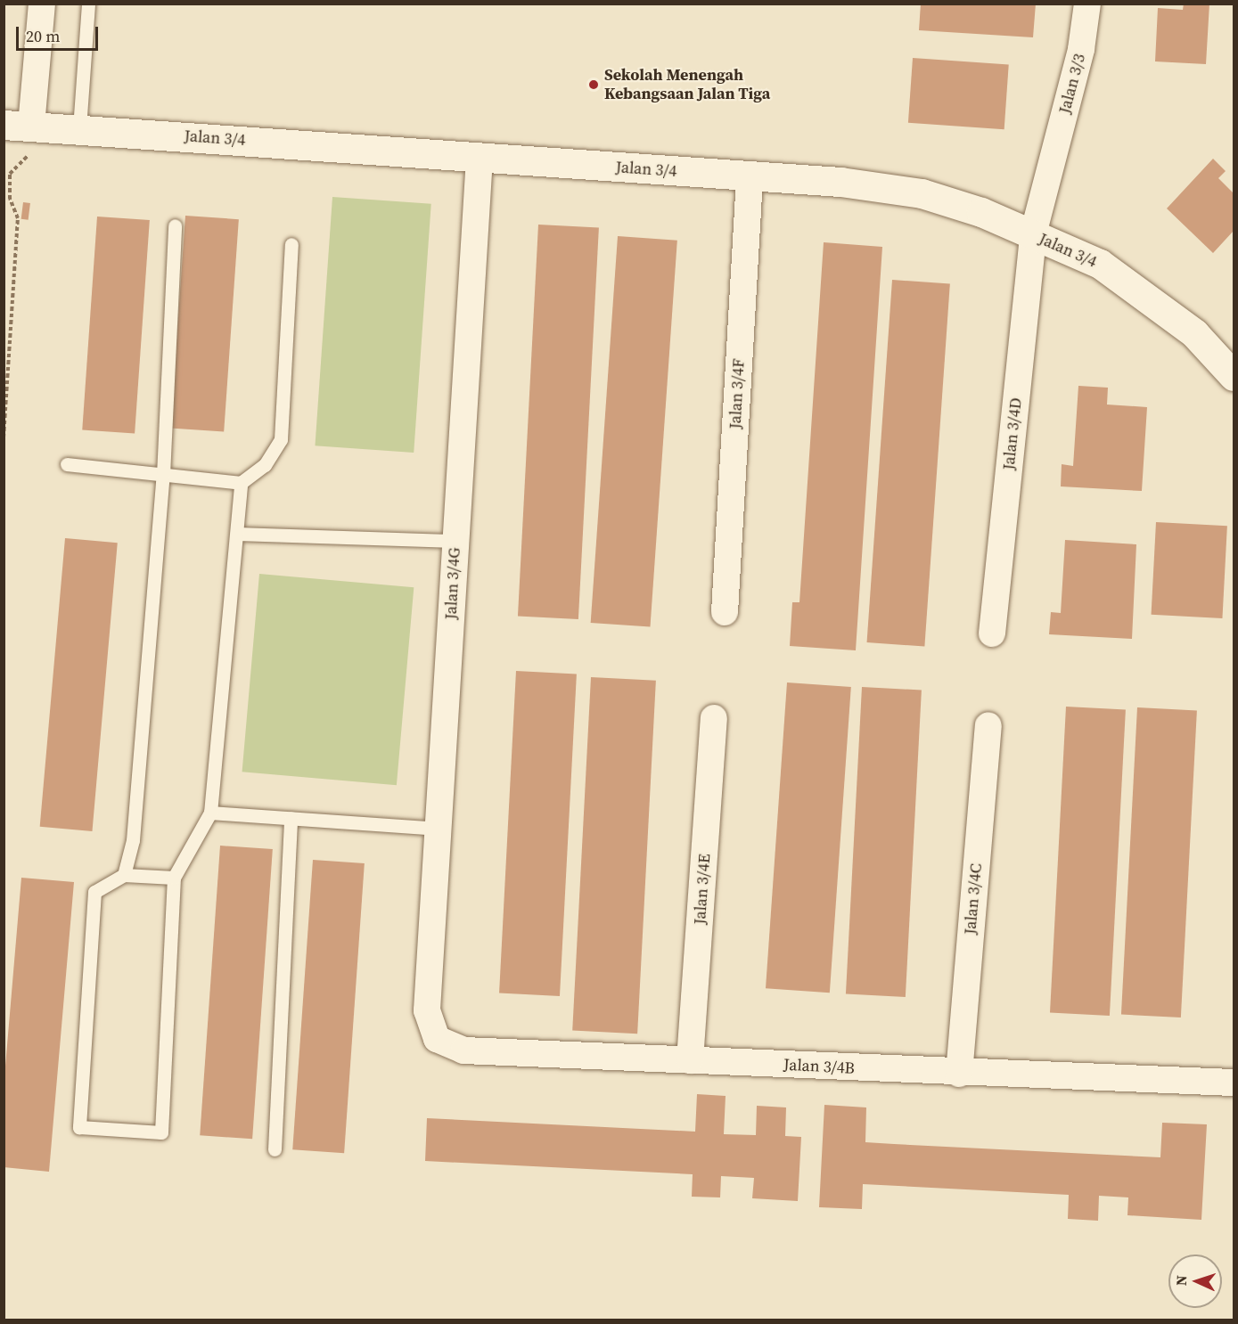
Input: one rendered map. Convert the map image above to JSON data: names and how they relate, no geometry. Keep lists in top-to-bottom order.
{
  "streets": {
    "street": [
      "Jalan 3/3",
      "Jalan 3/4",
      "Jalan 3/4F",
      "Jalan 3/4D",
      "Jalan 3/4G",
      "Jalan 3/4E",
      "Jalan 3/4C",
      "Jalan 3/4B"
    ]
  },
  "crossings": [
    ["Jalan 3/3", "Jalan 3/4"],
    ["Jalan 3/3", "Jalan 3/4D"],
    ["Jalan 3/4", "Jalan 3/4F"],
    ["Jalan 3/4", "Jalan 3/4D"],
    ["Jalan 3/4", "Jalan 3/4G"],
    ["Jalan 3/4G", "Jalan 3/4B"],
    ["Jalan 3/4E", "Jalan 3/4B"],
    ["Jalan 3/4C", "Jalan 3/4B"]
  ],
  "places": ["Sekolah Menengah Kebangsaan Jalan Tiga"],
  "scale_bar": "20 m",
  "north": "left"
}
